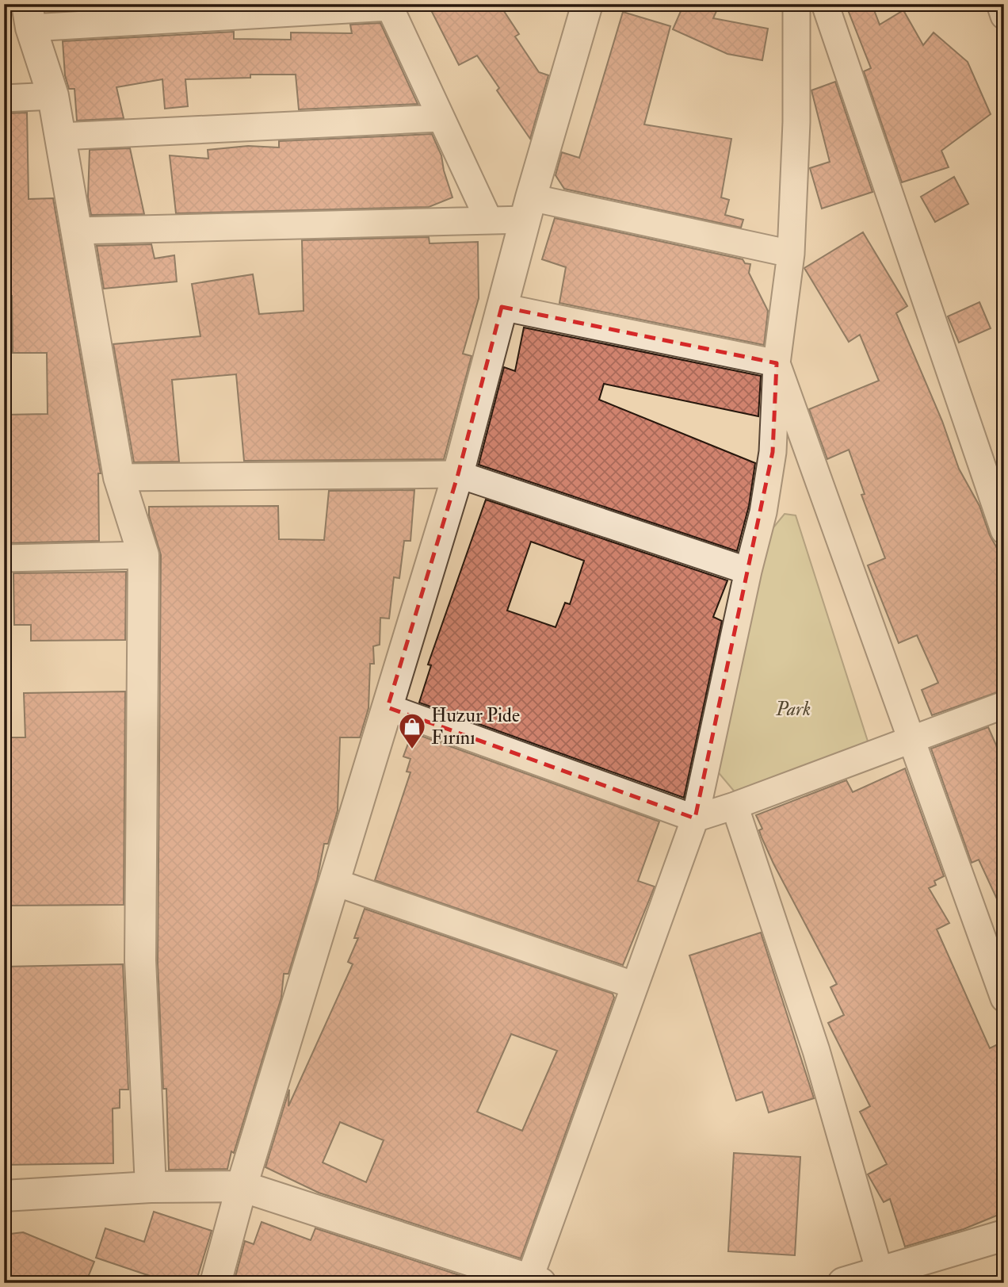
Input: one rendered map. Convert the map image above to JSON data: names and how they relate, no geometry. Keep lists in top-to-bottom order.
{
  "parks": ["Park"],
  "places": {
    "shop": ["Huzur Pide Fırını"]
  }
}
